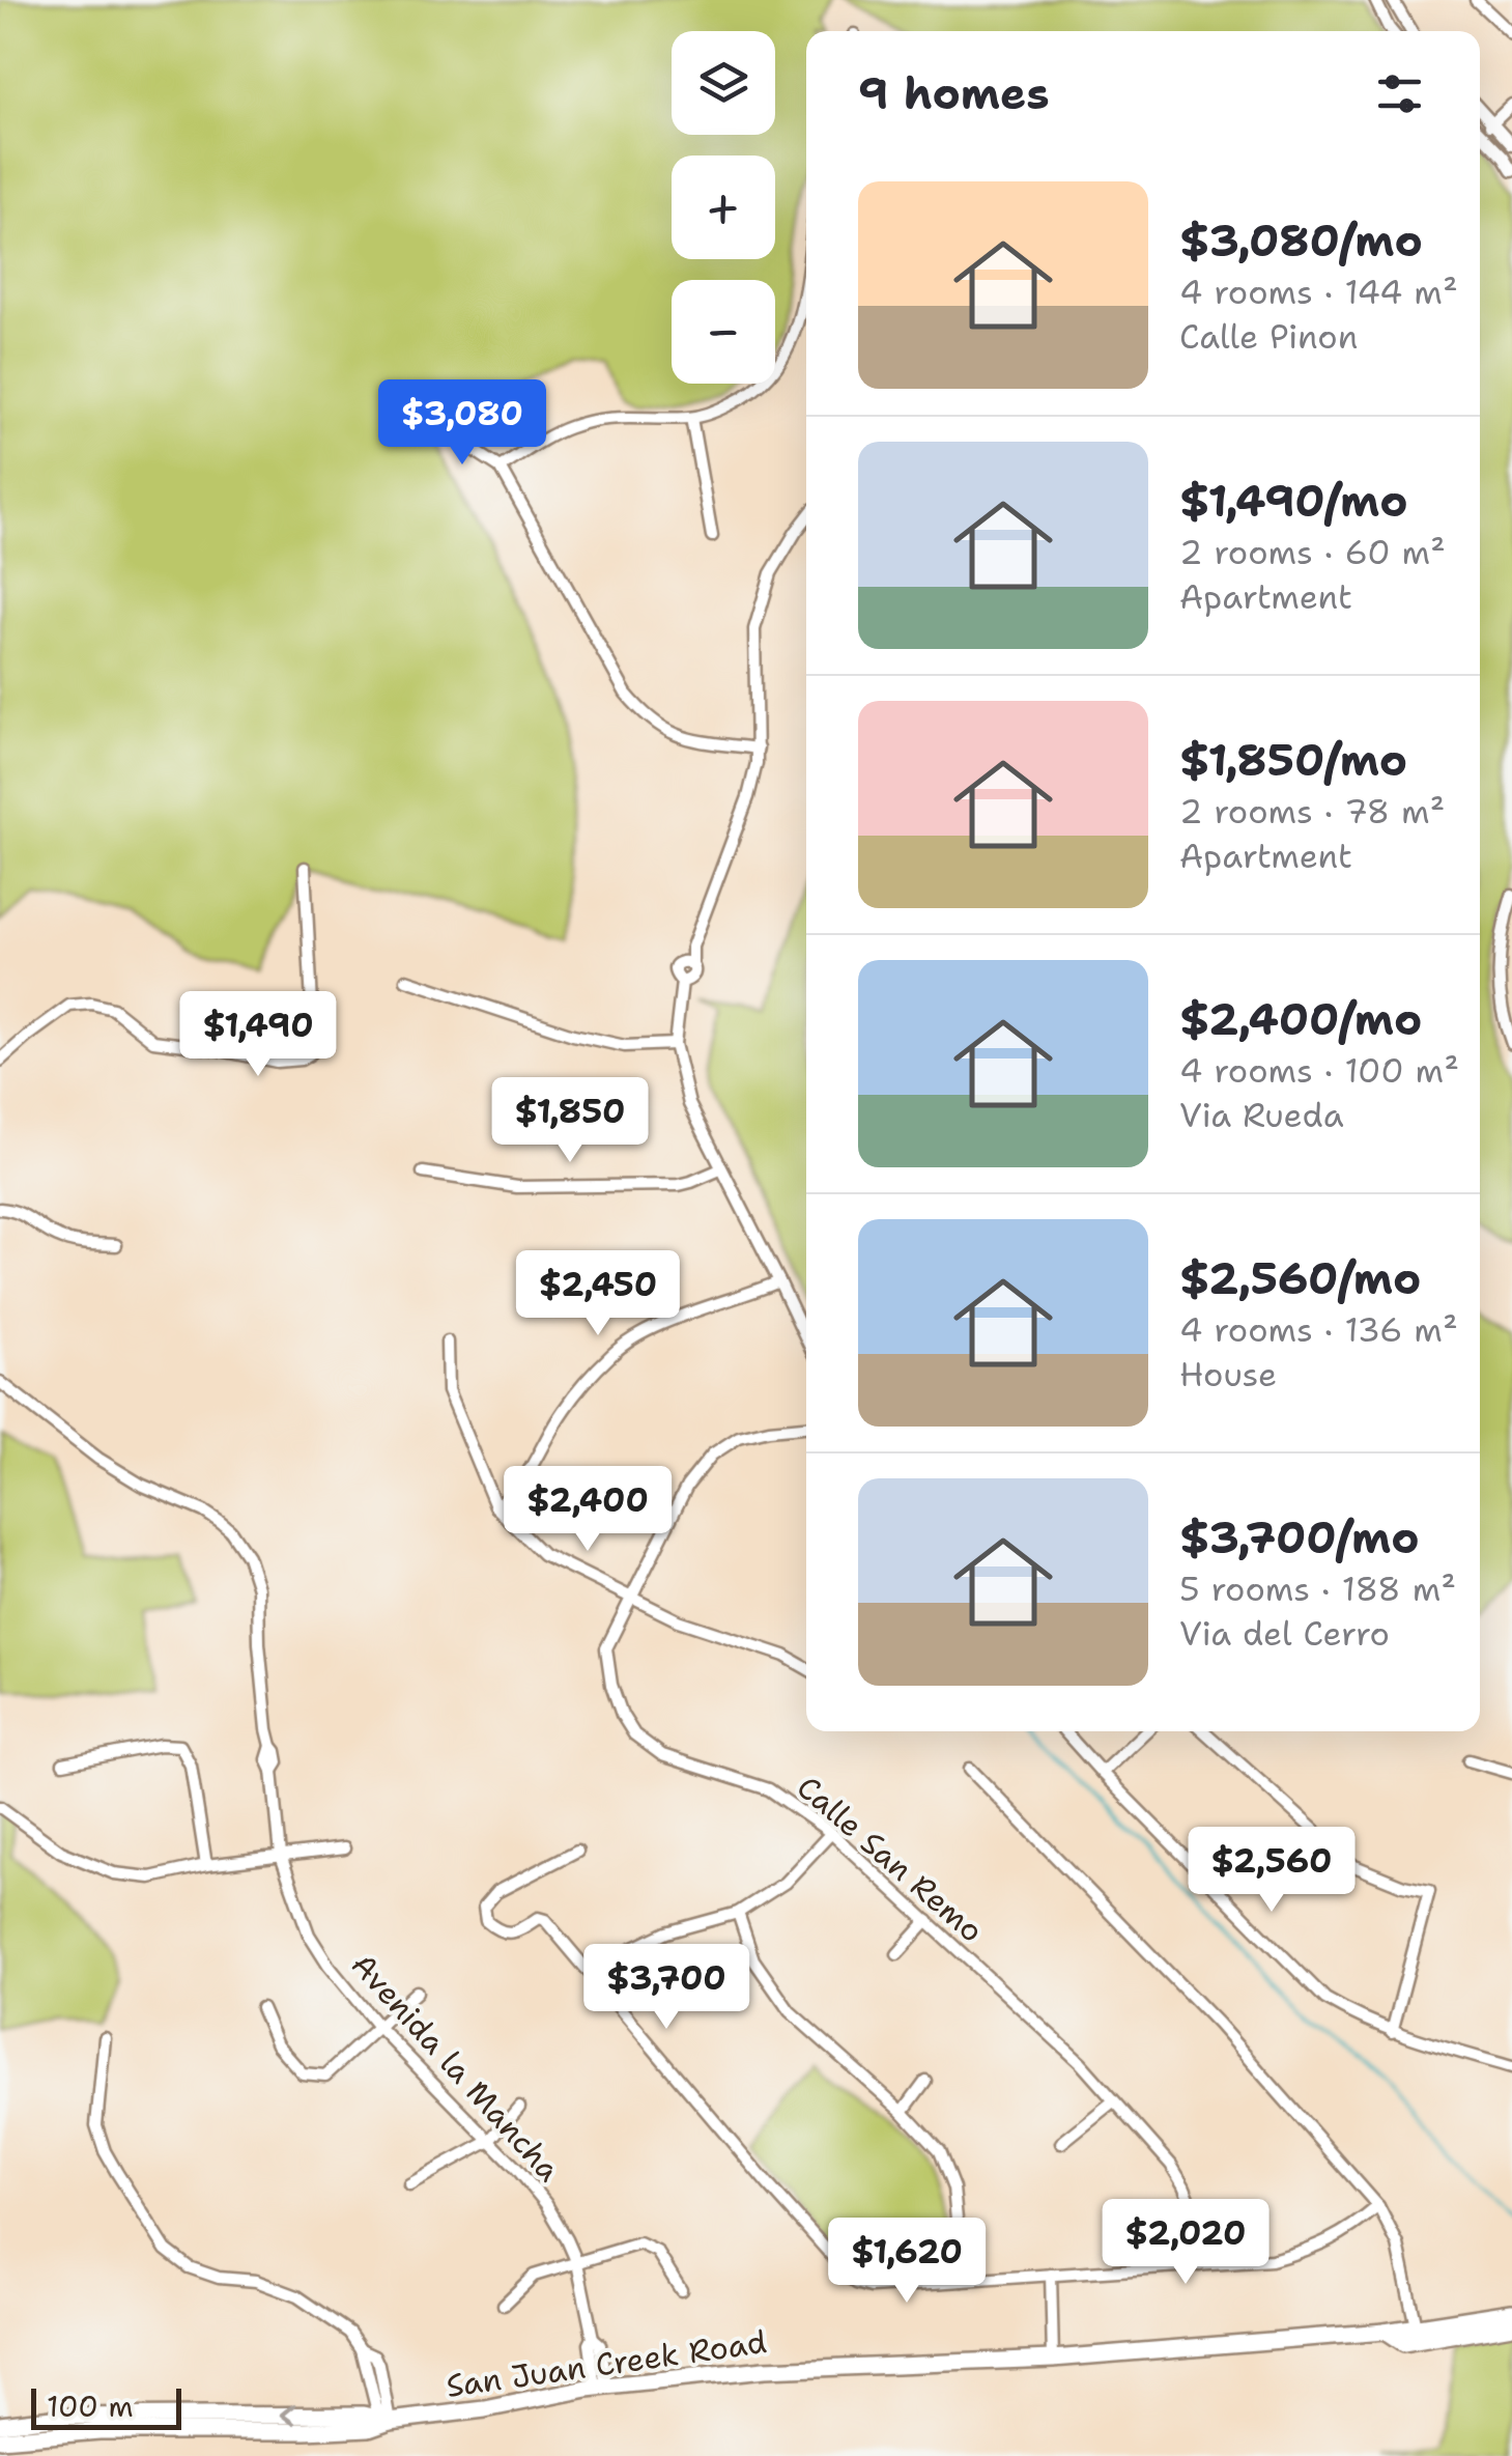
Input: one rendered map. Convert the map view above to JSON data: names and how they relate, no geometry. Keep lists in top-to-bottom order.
{
  "streets": {
    "street": ["Calle San Remo", "Avenida la Mancha", "San Juan Creek Road"]
  },
  "crossings": [
    ["Avenida la Mancha", "San Juan Creek Road"]
  ],
  "scale_bar": "100 m",
  "page": {
    "map_buttons": ["+", "−"],
    "heading": "9 homes",
    "list": [
      {
        "name": "$3,080/mo",
        "note": "4 rooms · 144 m² · Calle Pinon"
      },
      {
        "name": "$1,490/mo",
        "note": "2 rooms · 60 m² · Apartment"
      },
      {
        "name": "$1,850/mo",
        "note": "2 rooms · 78 m² · Apartment"
      },
      {
        "name": "$2,400/mo",
        "note": "4 rooms · 100 m² · Via Rueda"
      },
      {
        "name": "$2,560/mo",
        "note": "4 rooms · 136 m² · House"
      },
      {
        "name": "$3,700/mo",
        "note": "5 rooms · 188 m² · Via del Cerro"
      }
    ],
    "price": [
      "$3,080",
      "$1,490",
      "$1,850",
      "$2,450",
      "$2,400",
      "$2,560",
      "$3,700",
      "$2,020",
      "$1,620"
    ],
    "scale": "100 m"
  }
}
